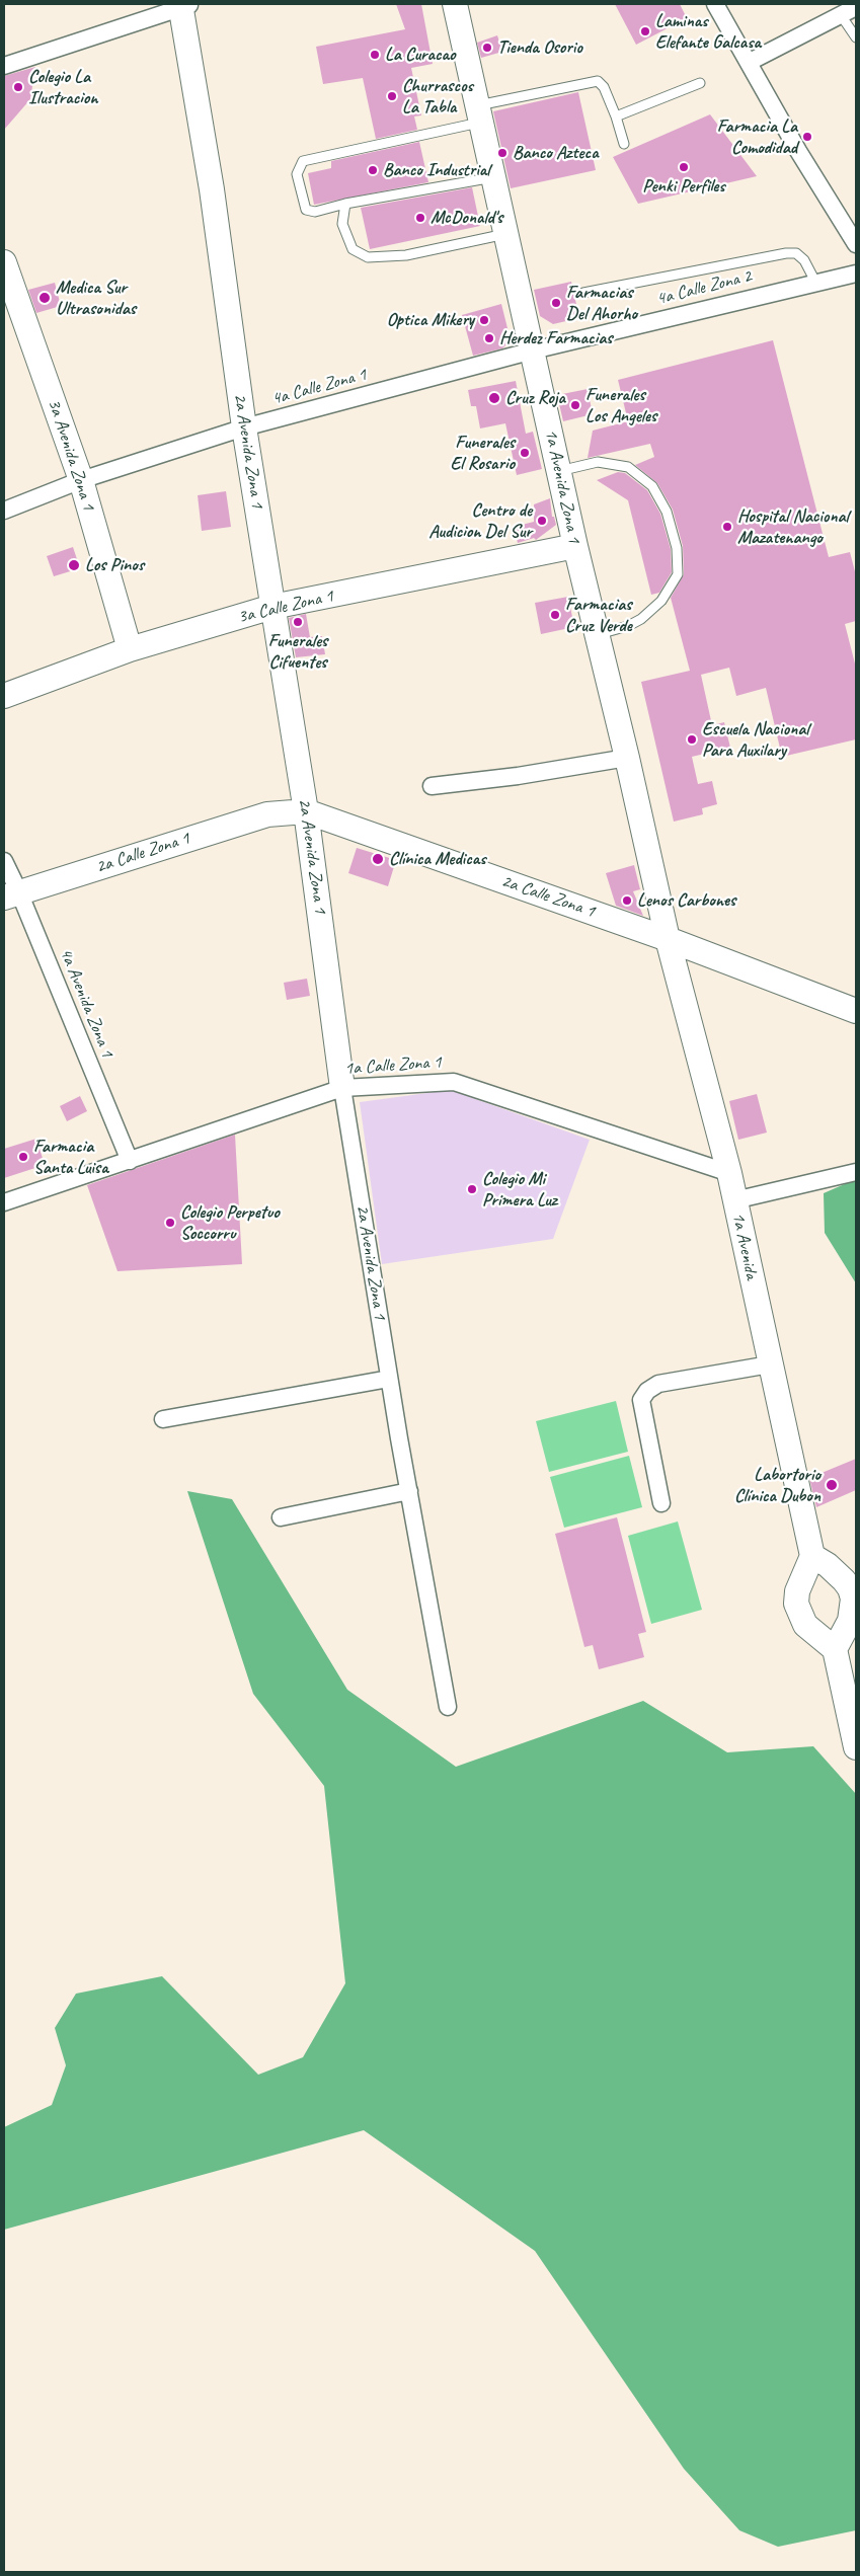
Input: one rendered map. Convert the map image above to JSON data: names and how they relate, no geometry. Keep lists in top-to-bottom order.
{
  "streets": {
    "street": [
      "4a Calle Zona 2",
      "4a Calle Zona 1",
      "2a Avenida Zona 1",
      "3a Avenida Zona 1",
      "1a Avenida Zona 1",
      "3a Calle Zona 1",
      "2a Calle Zona 1",
      "4a Avenida Zona 1",
      "1a Calle Zona 1",
      "1a Avenida"
    ]
  },
  "crossings": [
    ["4a Calle Zona 2", "4a Calle Zona 1"],
    ["4a Calle Zona 2", "1a Avenida Zona 1"],
    ["4a Calle Zona 1", "2a Avenida Zona 1"],
    ["4a Calle Zona 1", "3a Avenida Zona 1"],
    ["4a Calle Zona 1", "1a Avenida Zona 1"],
    ["2a Avenida Zona 1", "3a Calle Zona 1"],
    ["2a Avenida Zona 1", "2a Calle Zona 1"],
    ["2a Avenida Zona 1", "1a Calle Zona 1"],
    ["3a Avenida Zona 1", "3a Calle Zona 1"],
    ["1a Avenida Zona 1", "3a Calle Zona 1"],
    ["1a Avenida Zona 1", "2a Calle Zona 1"],
    ["1a Avenida Zona 1", "1a Avenida"],
    ["2a Calle Zona 1", "4a Avenida Zona 1"],
    ["2a Calle Zona 1", "1a Avenida"],
    ["4a Avenida Zona 1", "1a Calle Zona 1"],
    ["1a Calle Zona 1", "1a Avenida"]
  ],
  "places": [
    "Laminas Elefante Galcasa",
    "Tienda Osorio",
    "La Curacao",
    "Colegio La Ilustracion",
    "Churrascos La Tabla",
    "Farmacia La Comodidad",
    "Banco Azteca",
    "Penki Perfiles",
    "Banco Industrial",
    "McDonald's",
    "Medica Sur Ultrasonidas",
    "Farmacias Del Ahorho",
    "Optica Mikery",
    "Herdez Farmacias",
    "Cruz Roja",
    "Funerales Los Angeles",
    "Funerales El Rosario",
    "Centro de Audicion Del Sur",
    "Hospital Nacional Mazatenango",
    "Los Pinos",
    "Farmacias Cruz Verde",
    "Funerales Cifuentes",
    "Escuela Nacional Para Auxilary",
    "Clínica Medicas",
    "Lenos Carbones",
    "Farmacia Santa Luisa",
    "Colegio Mi Primera Luz",
    "Colegio Perpetuo Soccorru",
    "Labortorio Clínica Dubon"
  ]
}
